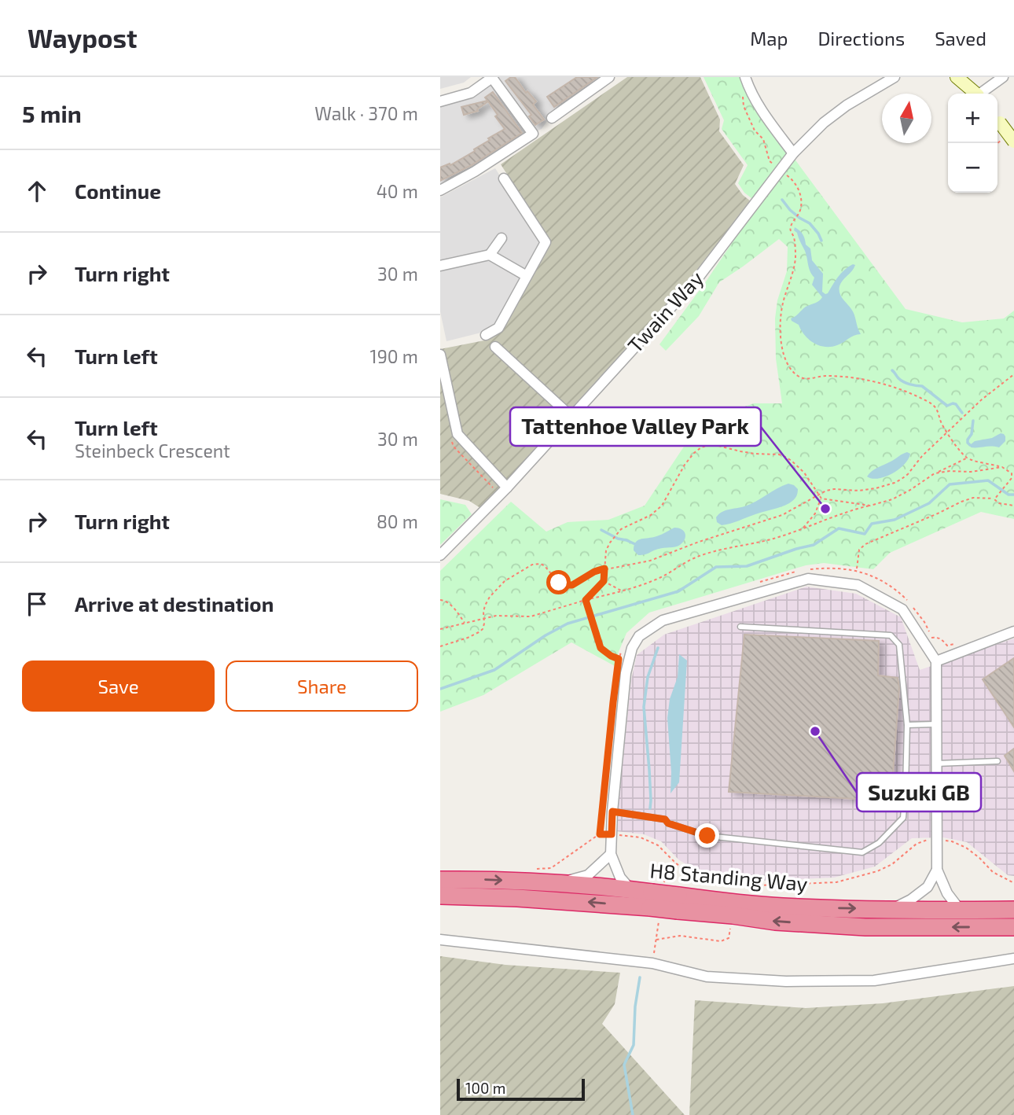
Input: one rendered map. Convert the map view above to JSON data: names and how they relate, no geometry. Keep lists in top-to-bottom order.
{
  "streets": {
    "highway": ["H8 Standing Way"],
    "street": ["Twain Way"]
  },
  "places": ["Tattenhoe Valley Park", "Suzuki GB"],
  "scale_bar": "100 m",
  "north": "top",
  "page": {
    "header": "Waypost",
    "nav": ["Map", "Directions", "Saved"],
    "heading": ["5 min", "Walk · 370 m"],
    "map_buttons": ["+", "−"],
    "list": [
      ["Continue", "40 m"],
      ["Turn right", "30 m"],
      ["Turn left", "190 m"],
      ["Turn left", "Steinbeck Crescent", "30 m"],
      ["Turn right", "80 m"],
      "Arrive at destination"
    ],
    "buttons": ["Save", "Share"],
    "scale": "100 m"
  }
}
